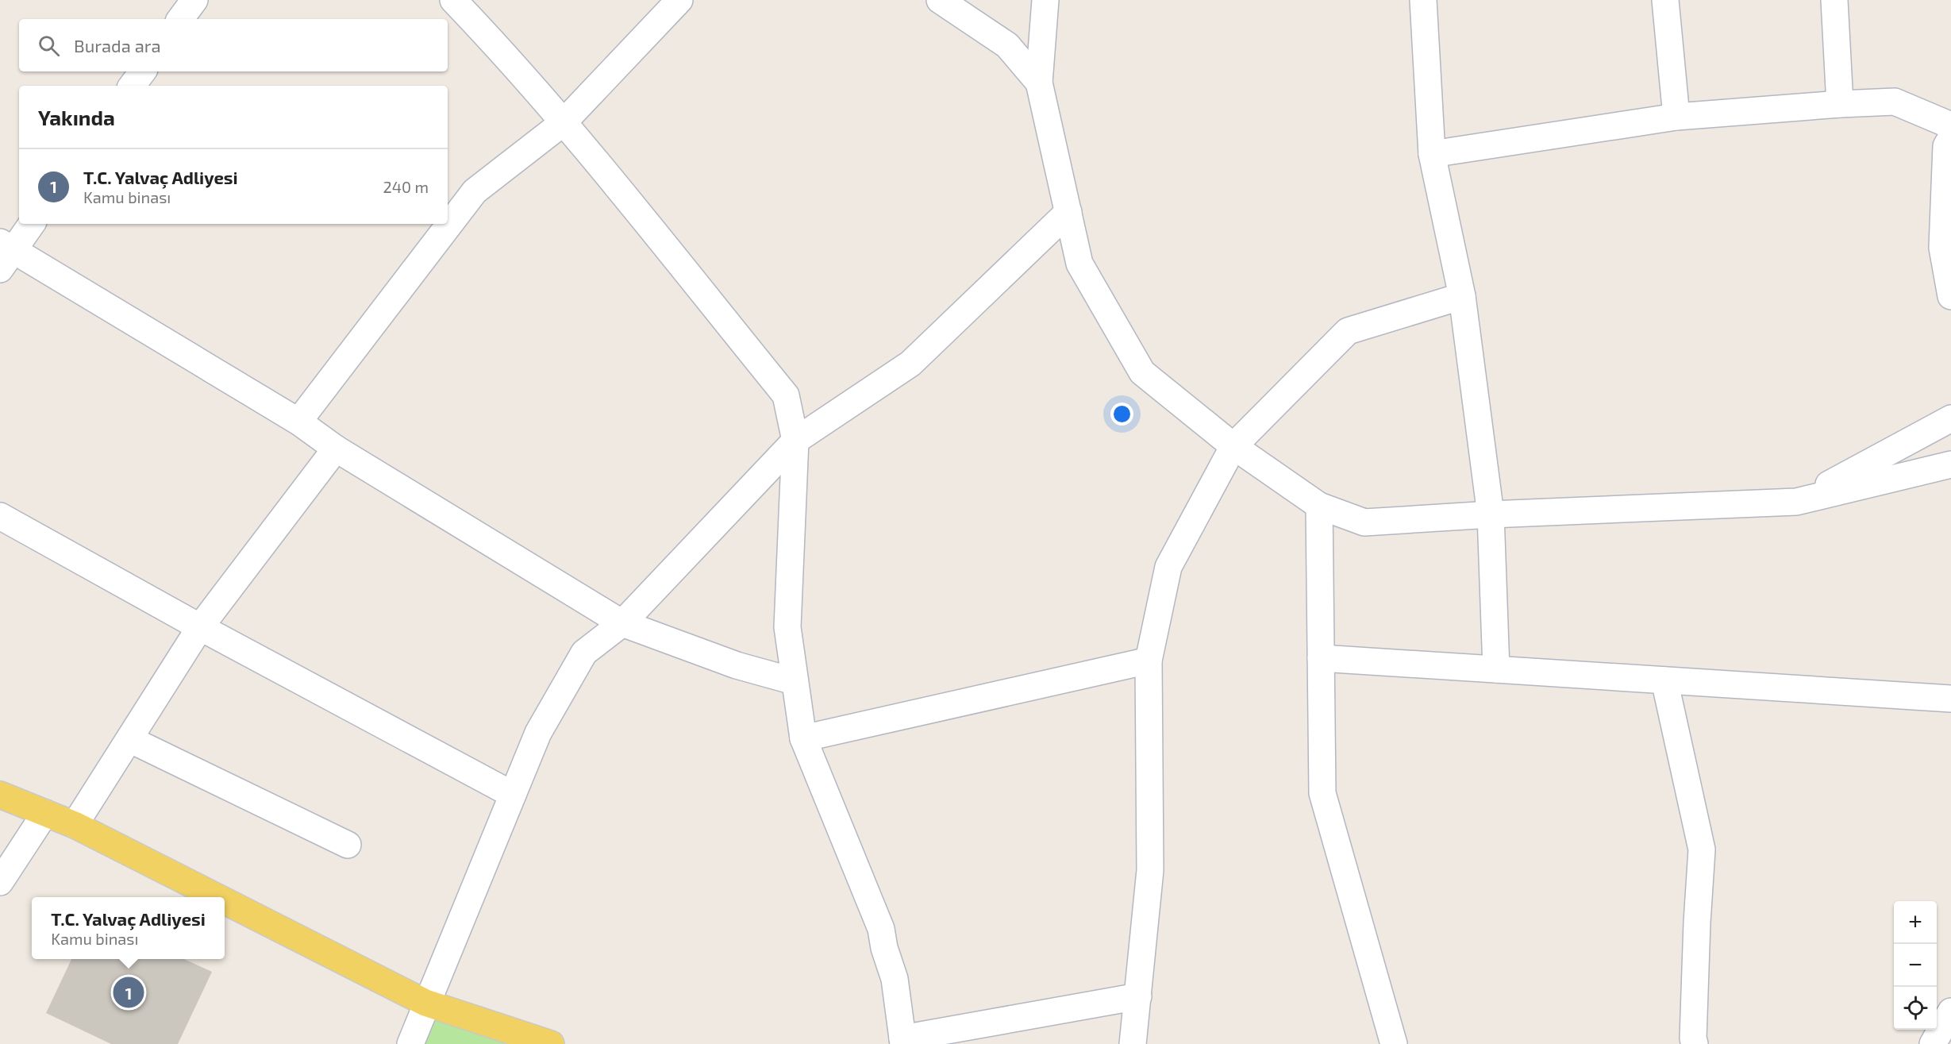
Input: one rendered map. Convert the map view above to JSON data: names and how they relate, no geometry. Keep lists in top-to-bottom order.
{
  "page": {
    "search": "Burada ara",
    "heading": "Yakında",
    "list": [
      {
        "mark": "1",
        "name": "T.C. Yalvaç Adliyesi",
        "note": "Kamu binası",
        "value": "240 m"
      }
    ],
    "popup": ["T.C. Yalvaç Adliyesi", "Kamu binası"],
    "map_buttons": ["+", "−"],
    "pins": "1"
  }
}
